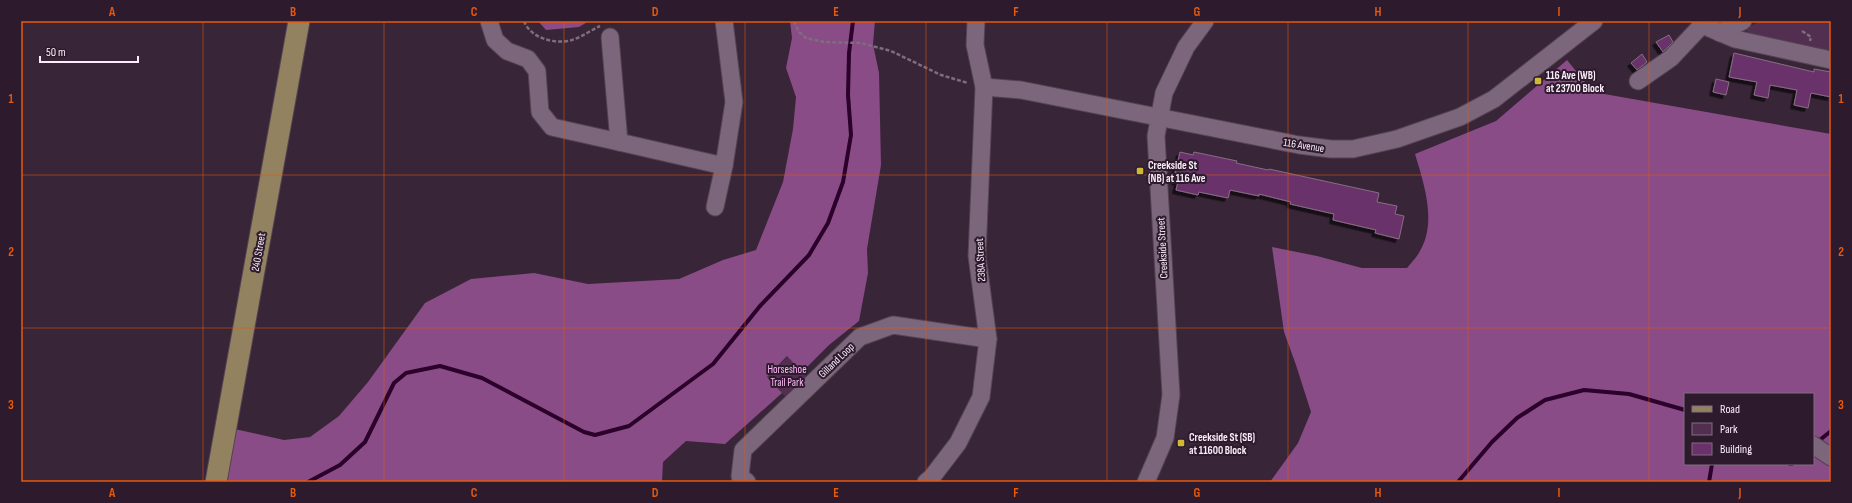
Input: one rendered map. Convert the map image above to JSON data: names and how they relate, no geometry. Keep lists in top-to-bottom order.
{
  "streets": {
    "main road": ["240 Street"],
    "street": [
      "116 Avenue",
      "Creekside Street",
      "238A Street",
      "Gilland Loop"
    ]
  },
  "crossings": [
    ["116 Avenue", "Creekside Street"],
    ["116 Avenue", "238A Street"],
    ["238A Street", "Gilland Loop"]
  ],
  "parks": ["Horseshoe Trail Park"],
  "places": {
    "transit": ["116 Ave (WB) at 23700 Block", "Creekside St (NB) at 116 Ave", "Creekside St (SB) at 11600 Block"]
  },
  "legend": ["Road", "Park", "Building"],
  "scale_bar": "50 m",
  "grid": {
    "columns": [
      "A",
      "B",
      "C",
      "D",
      "E",
      "F",
      "G",
      "H",
      "I",
      "J"
    ],
    "rows": ["1", "2", "3"]
  }
}
